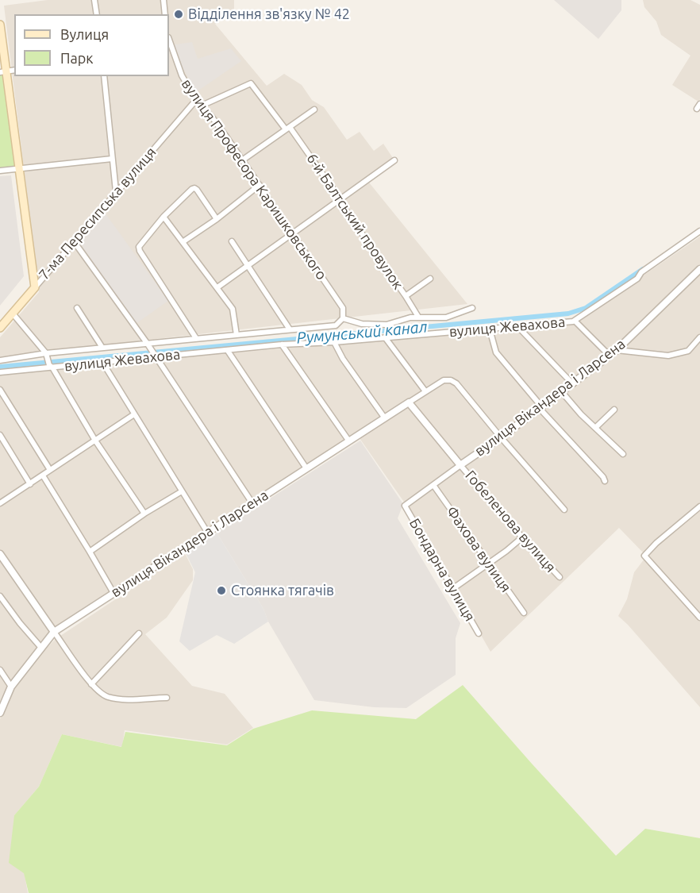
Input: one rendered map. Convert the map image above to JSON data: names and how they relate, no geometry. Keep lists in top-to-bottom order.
{
  "streets": {
    "main road": ["7-ма Пересипська вулиця"],
    "street": [
      "вулиця Професора Каришковського",
      "6-й Балтський провулок",
      "вулиця Жевахова",
      "вулиця Вікандера і Ларсена",
      "Гобеленова вулиця",
      "Фахова вулиця",
      "Бондарна вулиця"
    ]
  },
  "crossings": [
    ["вулиця Професора Каришковського", "7-ма Пересипська вулиця"],
    ["вулиця Професора Каришковського", "6-й Балтський провулок"],
    ["вулиця Вікандера і Ларсена", "Гобеленова вулиця"],
    ["вулиця Вікандера і Ларсена", "Фахова вулиця"],
    ["вулиця Вікандера і Ларсена", "Бондарна вулиця"]
  ],
  "water": ["Румунський канал"],
  "places": ["Відділення зв'язку № 42", "Стоянка тягачів"],
  "legend": ["Вулиця", "Парк"]
}
